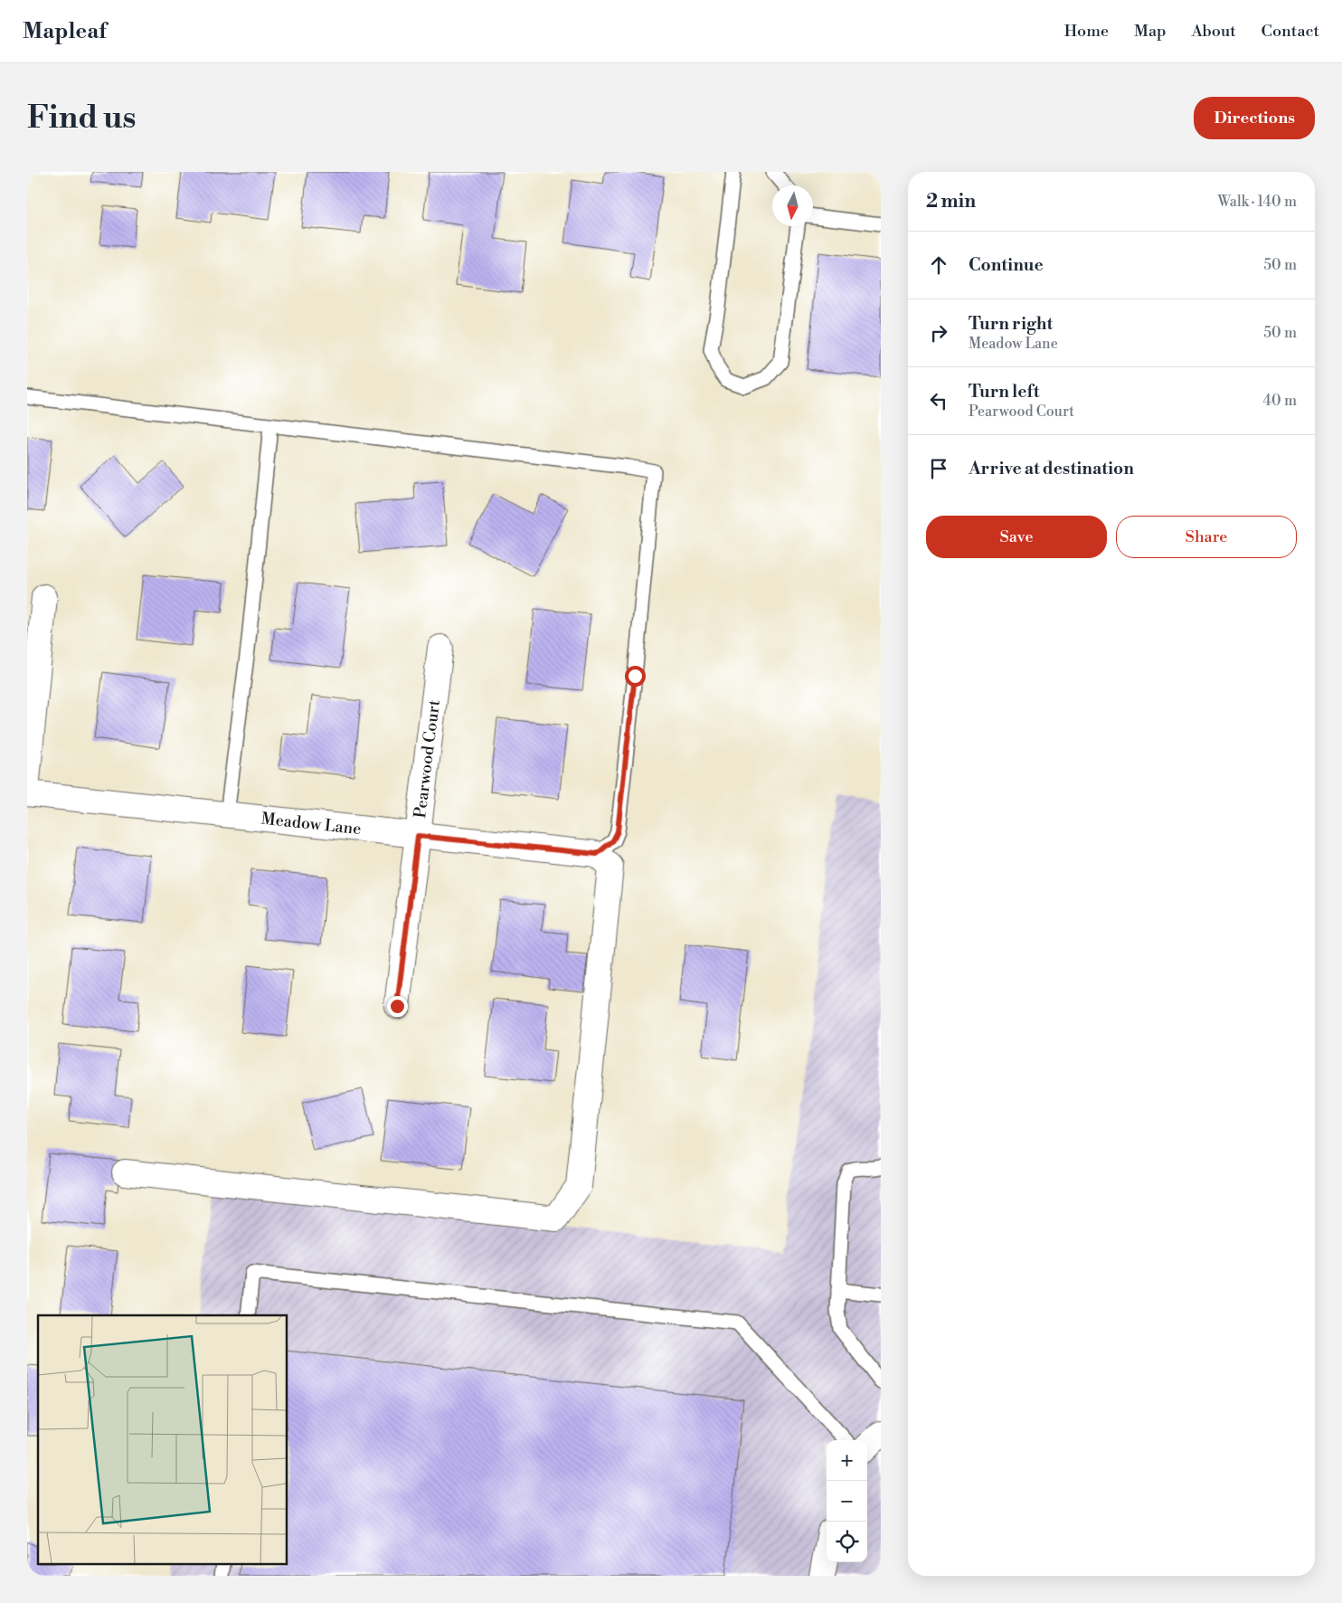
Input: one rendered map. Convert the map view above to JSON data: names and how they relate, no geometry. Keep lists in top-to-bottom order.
{
  "streets": {
    "street": ["Pearwood Court", "Meadow Lane"]
  },
  "crossings": [
    ["Pearwood Court", "Meadow Lane"]
  ],
  "north": "bottom",
  "page": {
    "header": "Mapleaf",
    "nav": [
      "Home",
      "Map",
      "About",
      "Contact"
    ],
    "buttons": [
      "Directions",
      ["Save", "Share"]
    ],
    "title": "Find us",
    "heading": ["2 min", "Walk · 140 m"],
    "list": [
      ["Continue", "50 m"],
      ["Turn right", "Meadow Lane", "50 m"],
      ["Turn left", "Pearwood Court", "40 m"],
      "Arrive at destination"
    ],
    "map_buttons": ["+", "−"]
  }
}
